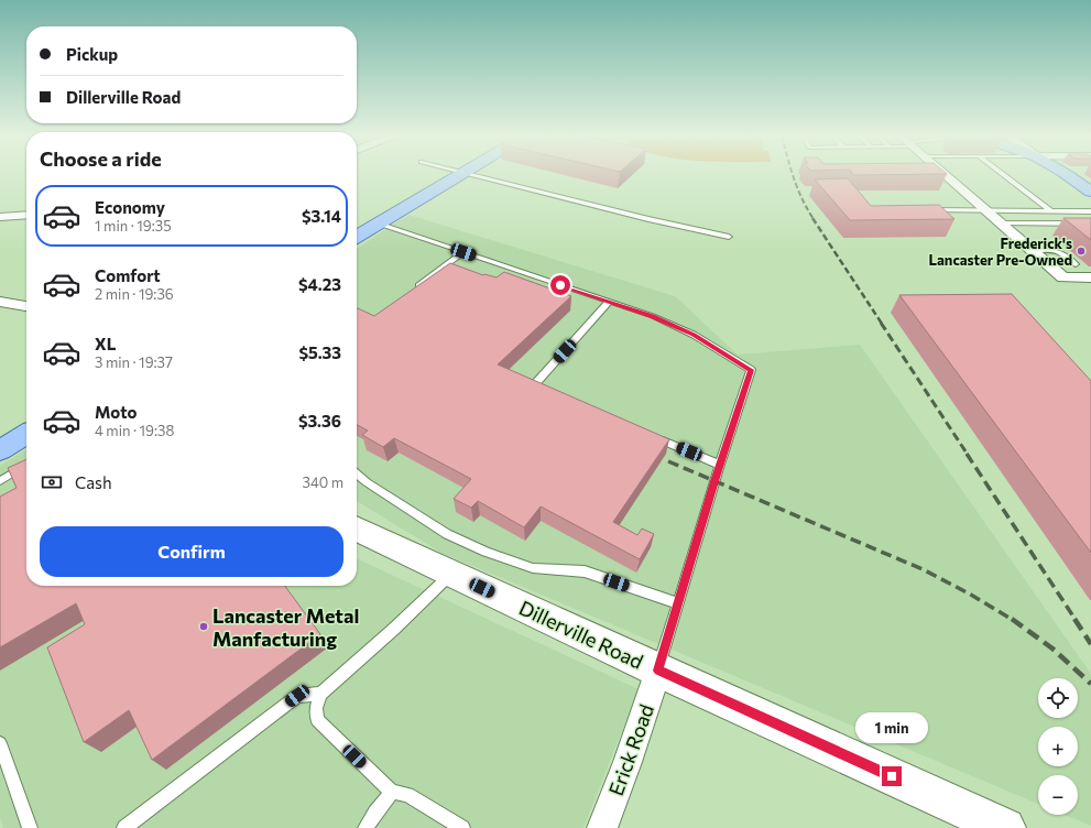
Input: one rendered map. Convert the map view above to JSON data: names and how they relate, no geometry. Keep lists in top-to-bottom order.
{
  "streets": {
    "main road": ["Dillerville Road"],
    "street": ["Erick Road"]
  },
  "crossings": [
    ["Dillerville Road", "Erick Road"]
  ],
  "places": ["Frederick's Lancaster Pre-Owned", "Lancaster Metal Manfacturing"],
  "page": {
    "banner": ["Pickup", "Dillerville Road"],
    "heading": "Choose a ride",
    "list": [
      {
        "name": "Economy",
        "note": "1 min · 19:35",
        "value": "$3.14"
      },
      {
        "name": "Comfort",
        "note": "2 min · 19:36",
        "value": "$4.23"
      },
      {
        "name": "XL",
        "note": "3 min · 19:37",
        "value": "$5.33"
      },
      {
        "name": "Moto",
        "note": "4 min · 19:38",
        "value": "$3.36"
      }
    ],
    "pay": ["Cash", "340 m"],
    "buttons": "Confirm",
    "map_buttons": ["+", "−"],
    "bubble": "1 min"
  }
}
